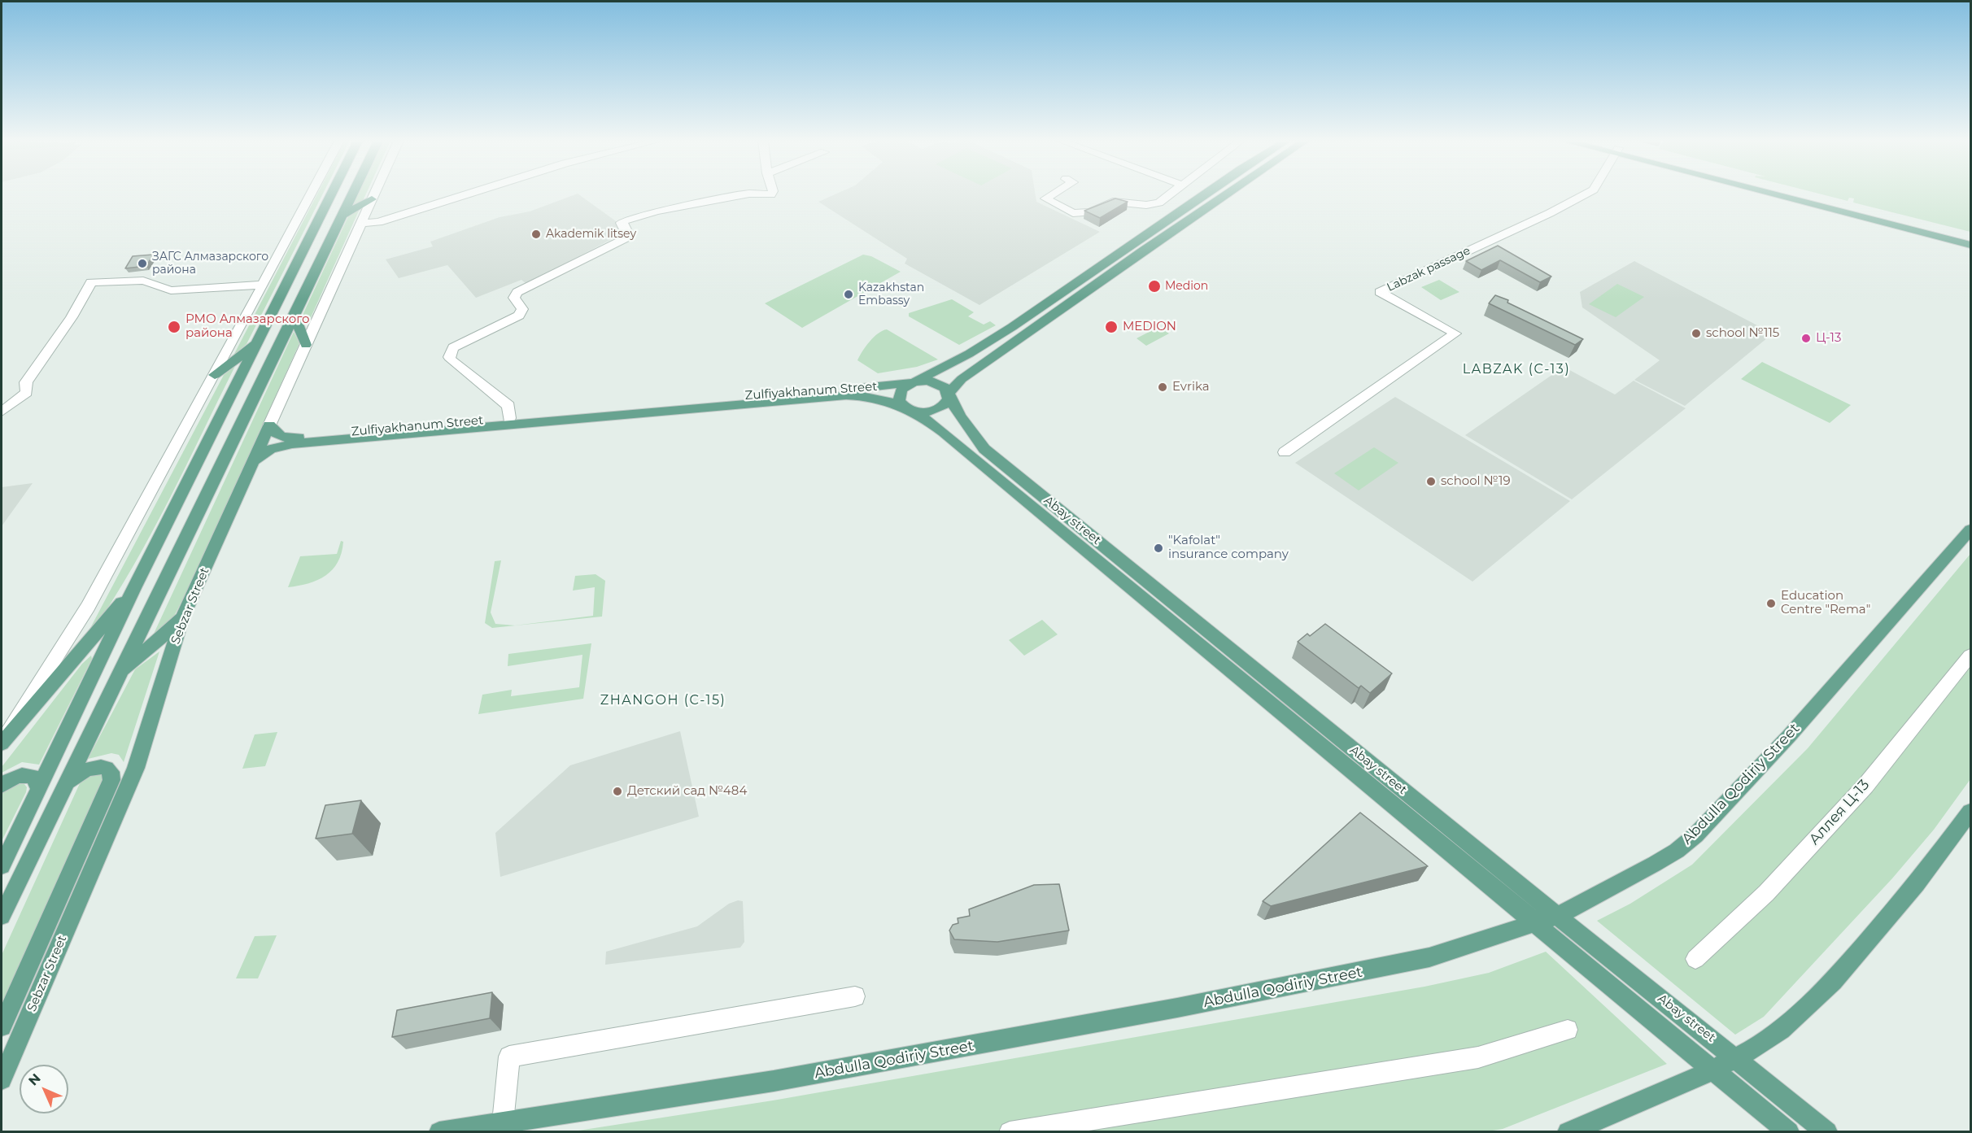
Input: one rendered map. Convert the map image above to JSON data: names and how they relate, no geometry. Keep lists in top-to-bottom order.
{
  "streets": {
    "main road": [
      "Zulfiyakhanum Street",
      "Abay street",
      "Sebzar Street",
      "Abdulla Qodiriy Street"
    ],
    "street": ["Labzak passage", "Аллея Ц-13"]
  },
  "crossings": [
    ["Zulfiyakhanum Street", "Abay street"],
    ["Zulfiyakhanum Street", "Sebzar Street"],
    ["Abay street", "Abdulla Qodiriy Street"]
  ],
  "districts": ["LABZAK (C-13)", "ZHANGOH (C-15)"],
  "places": [
    "Akademik litsey",
    "ЗАГС Алмазарского района",
    "Medion",
    "Kazakhstan Embassy",
    "РМО Алмазарского района",
    "MEDION",
    "school №115",
    "Ц-13",
    "Evrika",
    "school №19",
    "\"Kafolat\" insurance company",
    "Education Centre \"Rema\"",
    "Детский сад №484"
  ],
  "north": "top left"
}
